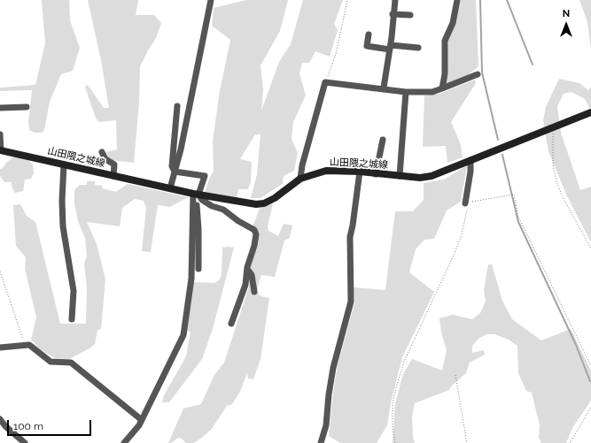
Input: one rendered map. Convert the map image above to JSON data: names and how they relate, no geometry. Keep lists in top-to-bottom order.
{
  "streets": {
    "main road": ["山田隈之城線"]
  },
  "scale_bar": "100 m",
  "north": "top"
}
